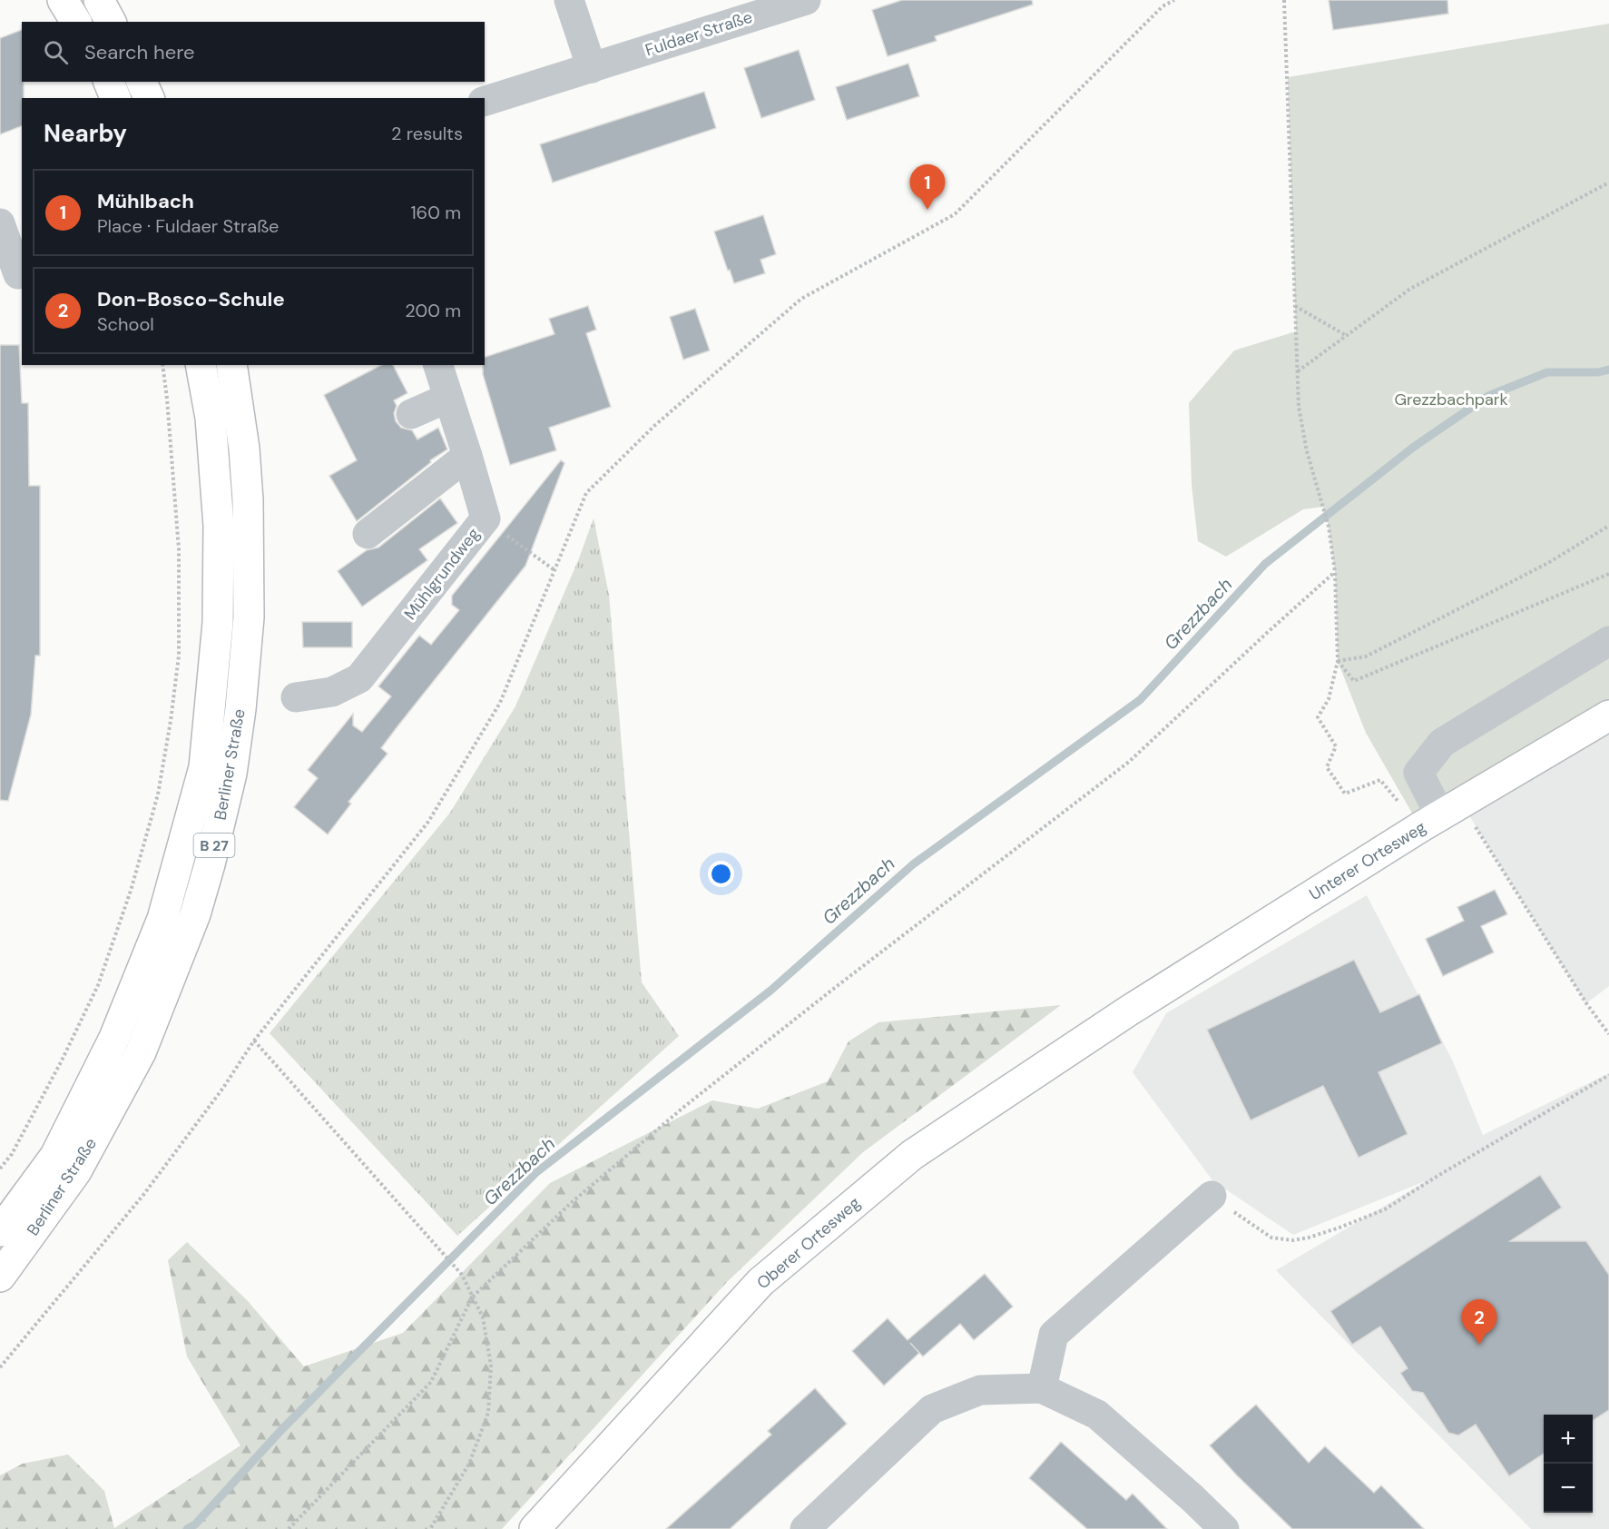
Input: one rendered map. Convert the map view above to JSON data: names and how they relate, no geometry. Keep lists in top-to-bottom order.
{
  "streets": {
    "main road": [
      "Berliner Straße",
      "B 27",
      "Unterer Ortesweg",
      "Oberer Ortesweg"
    ],
    "street": ["Fuldaer Straße", "Mühlgrundweg"]
  },
  "crossings": [
    ["Unterer Ortesweg", "Oberer Ortesweg"]
  ],
  "water": ["Grezzbach"],
  "parks": ["Grezzbachpark"],
  "page": {
    "search": "Search here",
    "heading": ["Nearby", "2 results"],
    "pins": ["1", "2"],
    "list": [
      {
        "mark": "1",
        "name": "Mühlbach",
        "note": "Place · Fuldaer Straße",
        "value": "160 m"
      },
      {
        "mark": "2",
        "name": "Don-Bosco-Schule",
        "note": "School",
        "value": "200 m"
      }
    ],
    "map_buttons": ["+", "−"]
  }
}
